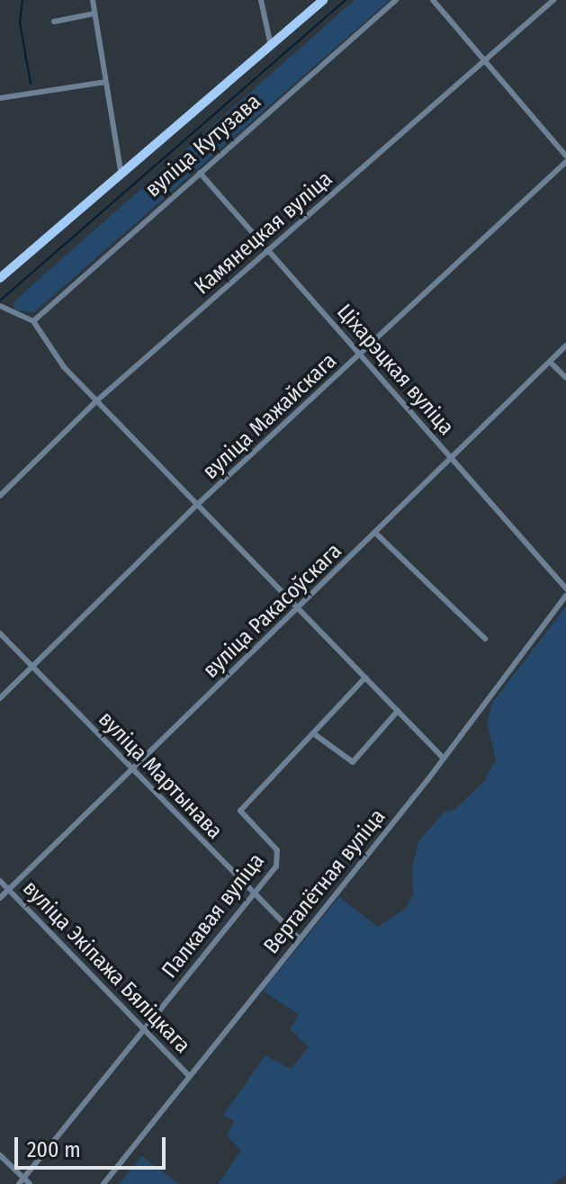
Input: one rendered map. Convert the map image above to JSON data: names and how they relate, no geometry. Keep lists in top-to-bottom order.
{
  "streets": {
    "main road": ["вуліца Кутузава"],
    "street": [
      "Камянецкая вуліца",
      "Ціхарэцкая вуліца",
      "вуліца Мажайскага",
      "вуліца Ракасоўскага",
      "вуліца Мартынава",
      "Верталётная вуліца",
      "Палкавая вуліца",
      "вуліца Экіпажа Бяліцкага"
    ]
  },
  "crossings": [
    ["вуліца Кутузава", "Ціхарэцкая вуліца"],
    ["Камянецкая вуліца", "Ціхарэцкая вуліца"],
    ["Ціхарэцкая вуліца", "вуліца Мажайскага"],
    ["Ціхарэцкая вуліца", "вуліца Ракасоўскага"],
    ["вуліца Мажайскага", "вуліца Мартынава"],
    ["вуліца Ракасоўскага", "вуліца Мартынава"],
    ["вуліца Ракасоўскага", "вуліца Экіпажа Бяліцкага"],
    ["вуліца Мартынава", "Верталётная вуліца"],
    ["вуліца Мартынава", "Палкавая вуліца"],
    ["Верталётная вуліца", "вуліца Экіпажа Бяліцкага"],
    ["Палкавая вуліца", "вуліца Экіпажа Бяліцкага"]
  ],
  "scale_bar": "200 m"
}
